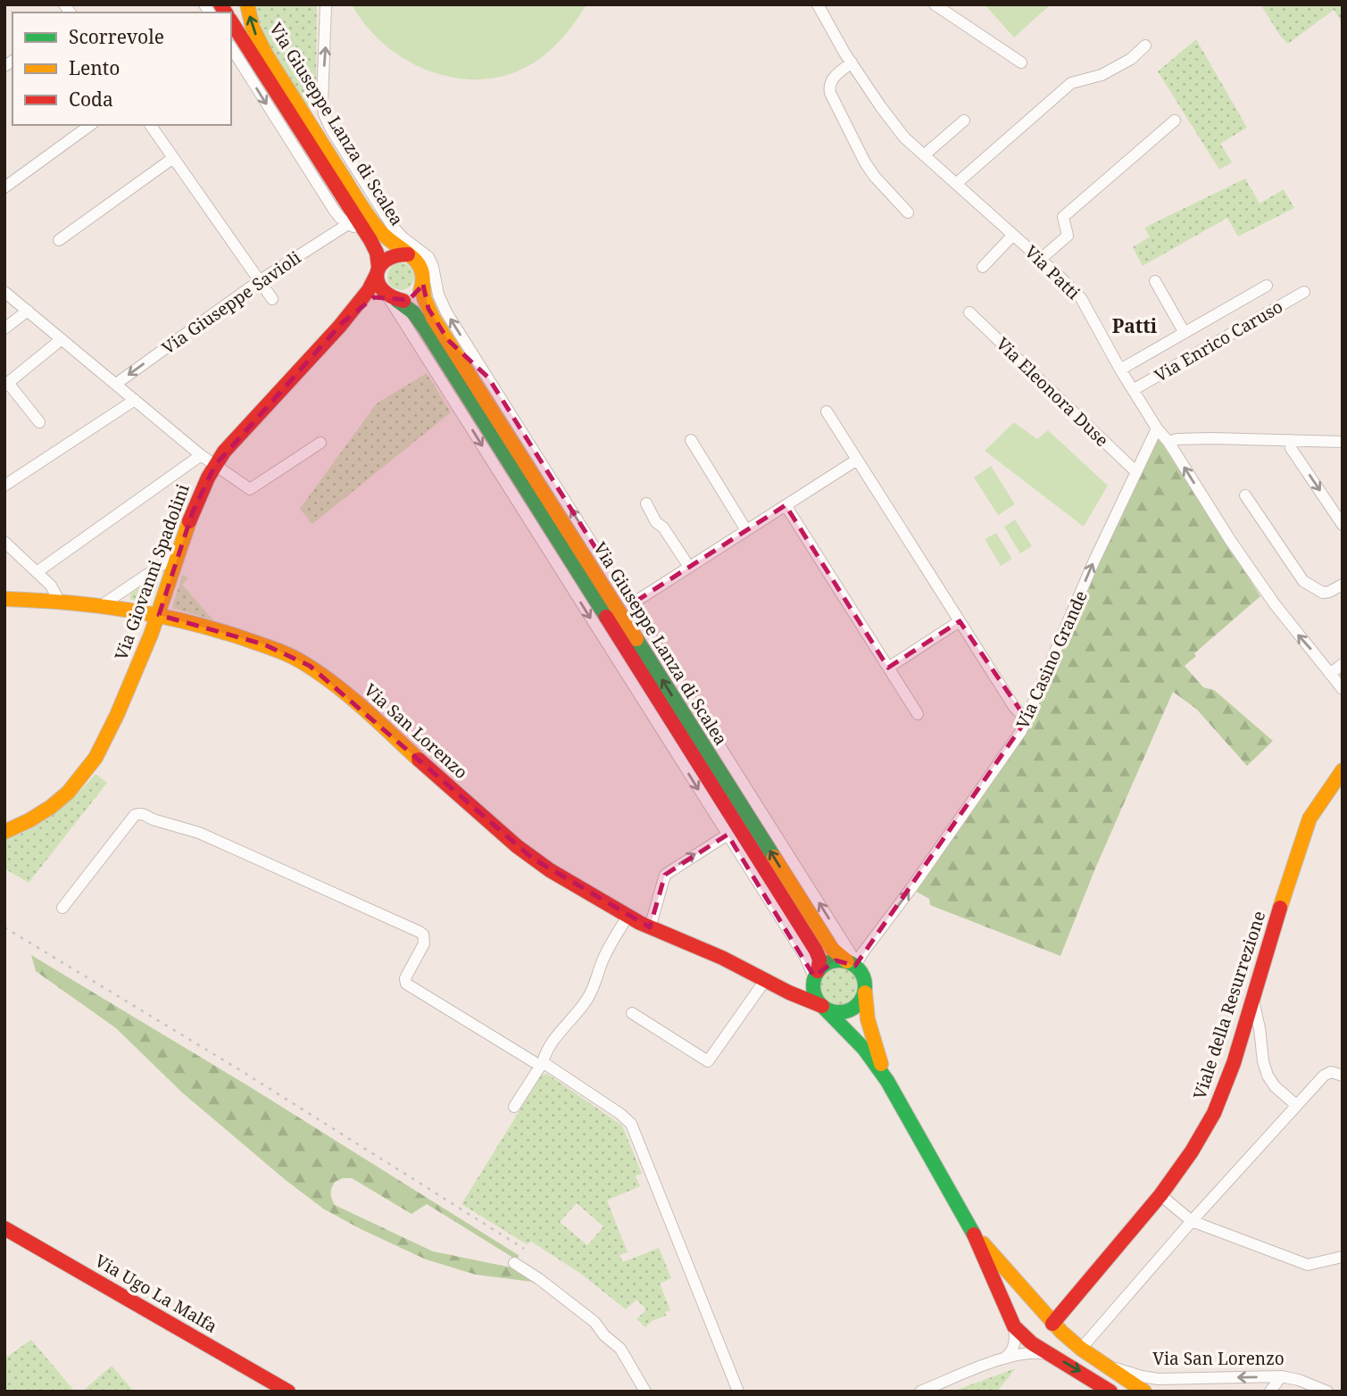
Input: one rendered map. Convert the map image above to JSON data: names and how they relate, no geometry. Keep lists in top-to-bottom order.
{
  "streets": {
    "street": [
      "Via Giuseppe Lanza di Scalea",
      "Via Patti",
      "Via Giuseppe Savioli",
      "Via Enrico Caruso",
      "Via Eleonora Duse",
      "Via Giovanni Spadolini",
      "Via Casino Grande",
      "Via San Lorenzo",
      "Viale della Resurrezione",
      "Via Ugo La Malfa"
    ]
  },
  "crossings": [
    ["Via Giuseppe Lanza di Scalea", "Via Giuseppe Savioli"],
    ["Via Giuseppe Lanza di Scalea", "Via Giovanni Spadolini"],
    ["Via Giuseppe Lanza di Scalea", "Via Casino Grande"],
    ["Via Giuseppe Lanza di Scalea", "Via San Lorenzo"],
    ["Via Patti", "Via Enrico Caruso"],
    ["Via Patti", "Via Casino Grande"],
    ["Via Eleonora Duse", "Via Casino Grande"],
    ["Via Giovanni Spadolini", "Via San Lorenzo"],
    ["Via Casino Grande", "Via San Lorenzo"]
  ],
  "one_way": ["Via Giuseppe Savioli", "Via Casino Grande"],
  "districts": ["Patti"],
  "legend": ["Scorrevole", "Lento", "Coda"]
}
